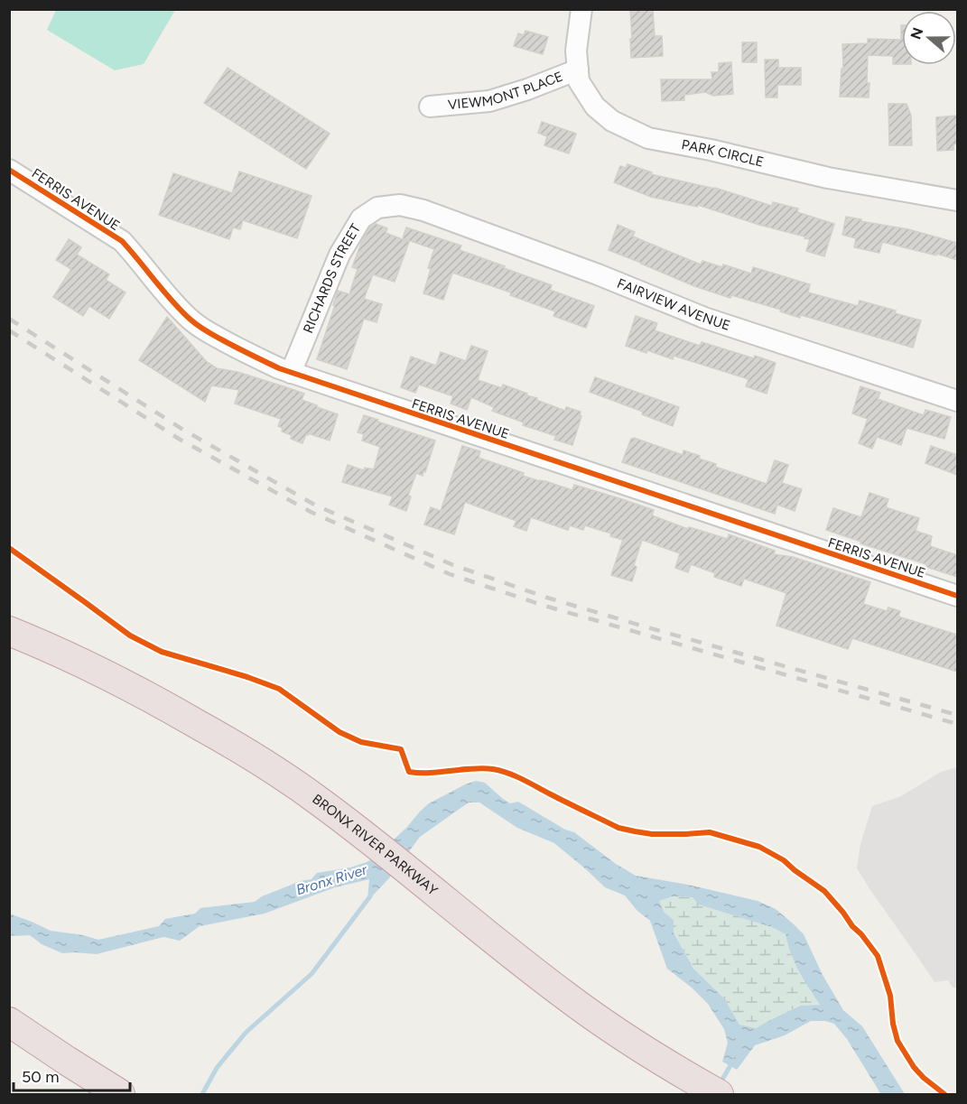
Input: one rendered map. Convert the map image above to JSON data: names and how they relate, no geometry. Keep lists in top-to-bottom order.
{
  "streets": {
    "highway": ["BRONX RIVER PARKWAY"],
    "street": [
      "VIEWMONT PLACE",
      "PARK CIRCLE",
      "FERRIS AVENUE",
      "RICHARDS STREET",
      "FAIRVIEW AVENUE"
    ]
  },
  "crossings": [
    ["VIEWMONT PLACE", "PARK CIRCLE"],
    ["FERRIS AVENUE", "RICHARDS STREET"],
    ["RICHARDS STREET", "FAIRVIEW AVENUE"]
  ],
  "water": ["Bronx River"],
  "scale_bar": "50 m",
  "north": "left"
}
